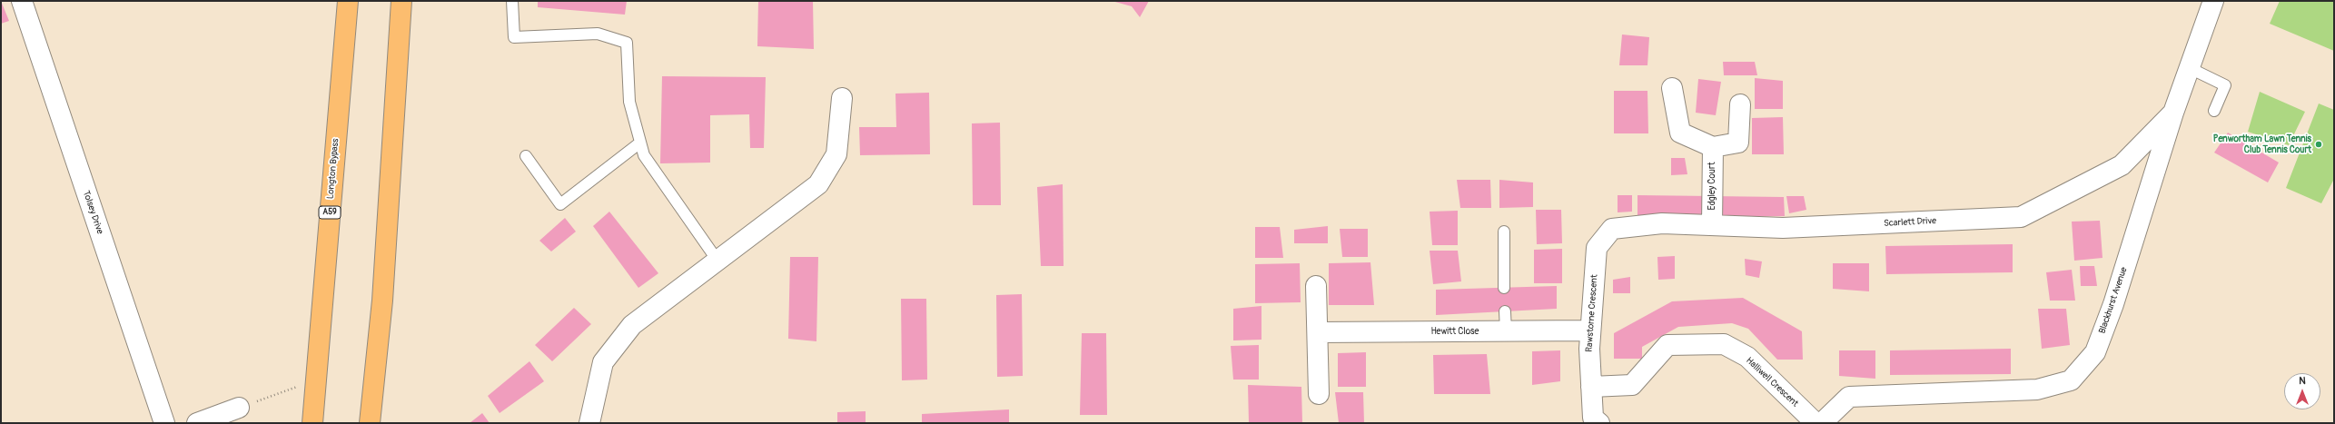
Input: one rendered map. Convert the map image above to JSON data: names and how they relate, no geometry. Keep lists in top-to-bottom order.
{
  "streets": {
    "highway": ["Longton Bypass", "A59"],
    "street": [
      "Edgley Court",
      "Tolsey Drive",
      "Scarlett Drive",
      "Blackhurst Avenue",
      "Rawstorne Crescent",
      "Hewitt Close",
      "Halliwell Crescent"
    ]
  },
  "crossings": [
    ["Edgley Court", "Scarlett Drive"],
    ["Scarlett Drive", "Blackhurst Avenue"],
    ["Scarlett Drive", "Rawstorne Crescent"],
    ["Rawstorne Crescent", "Hewitt Close"],
    ["Rawstorne Crescent", "Halliwell Crescent"]
  ],
  "places": ["Penwortham Lawn Tennis Club Tennis Court"],
  "north": "top"
}
